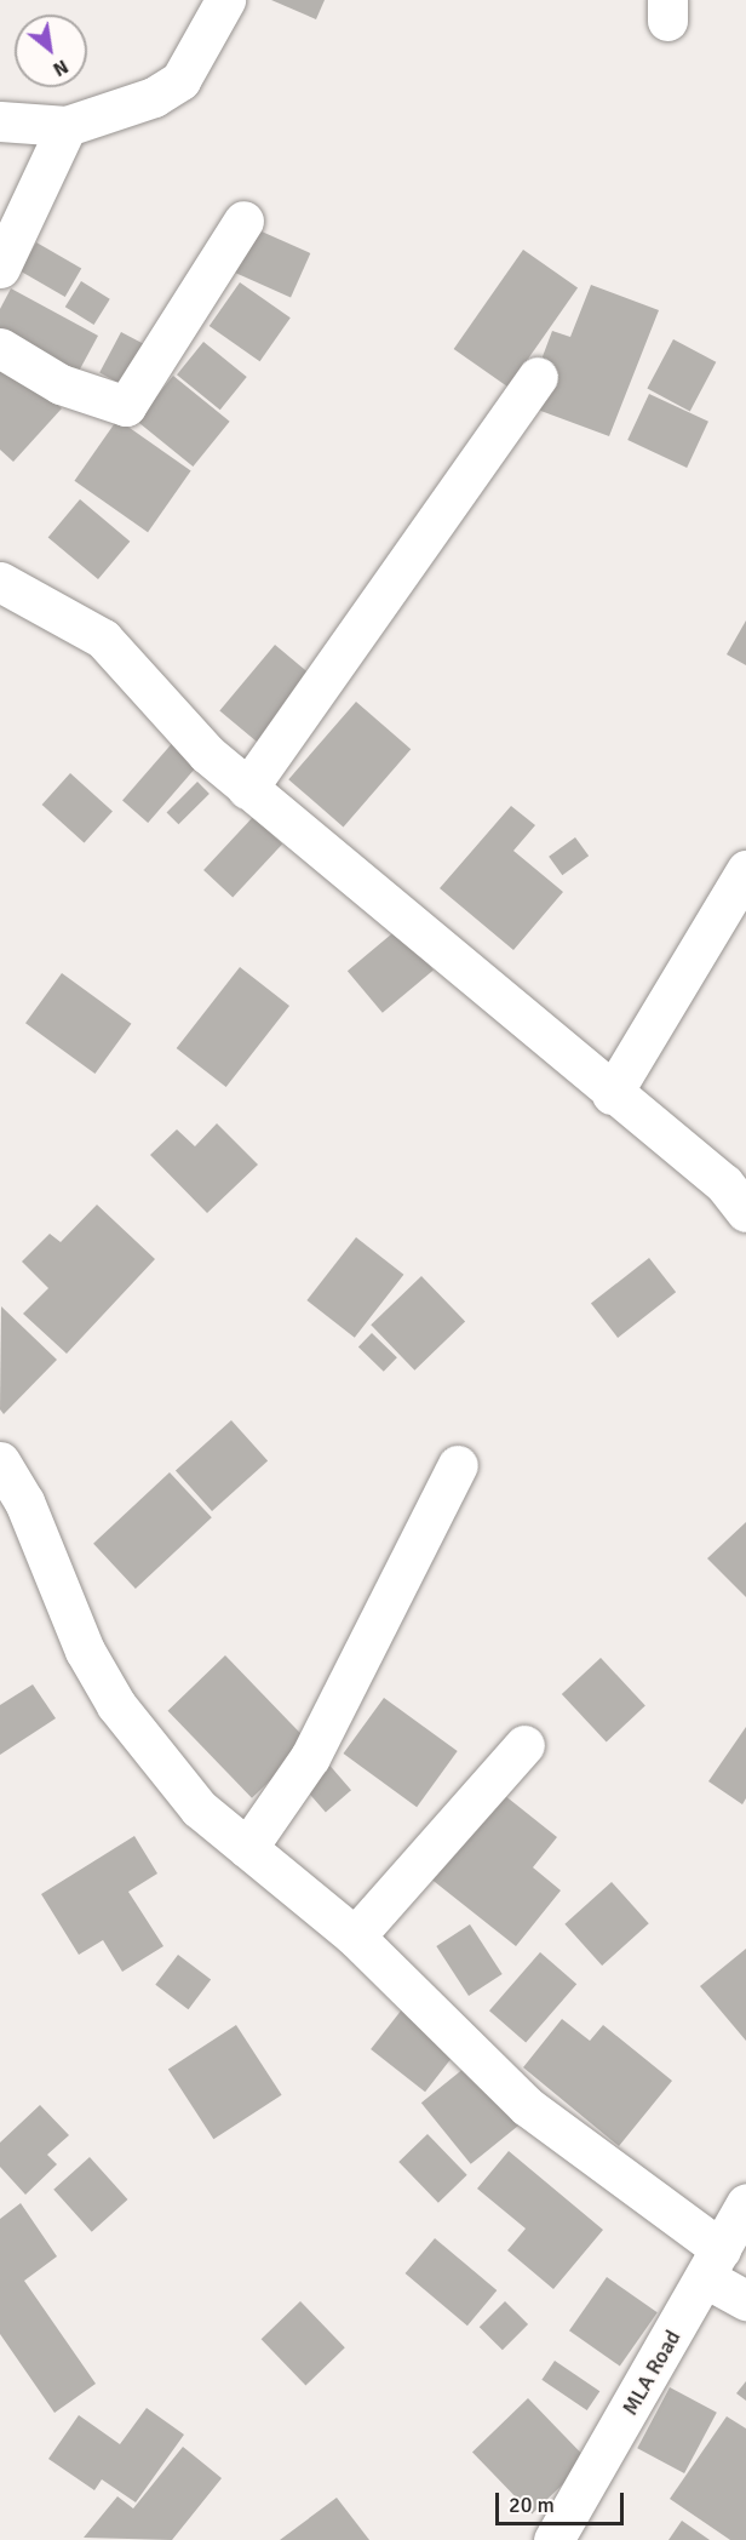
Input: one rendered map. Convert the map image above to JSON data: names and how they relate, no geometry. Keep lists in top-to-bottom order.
{
  "streets": {
    "street": ["MLA Road"]
  },
  "scale_bar": "20 m",
  "north": "bottom right"
}
